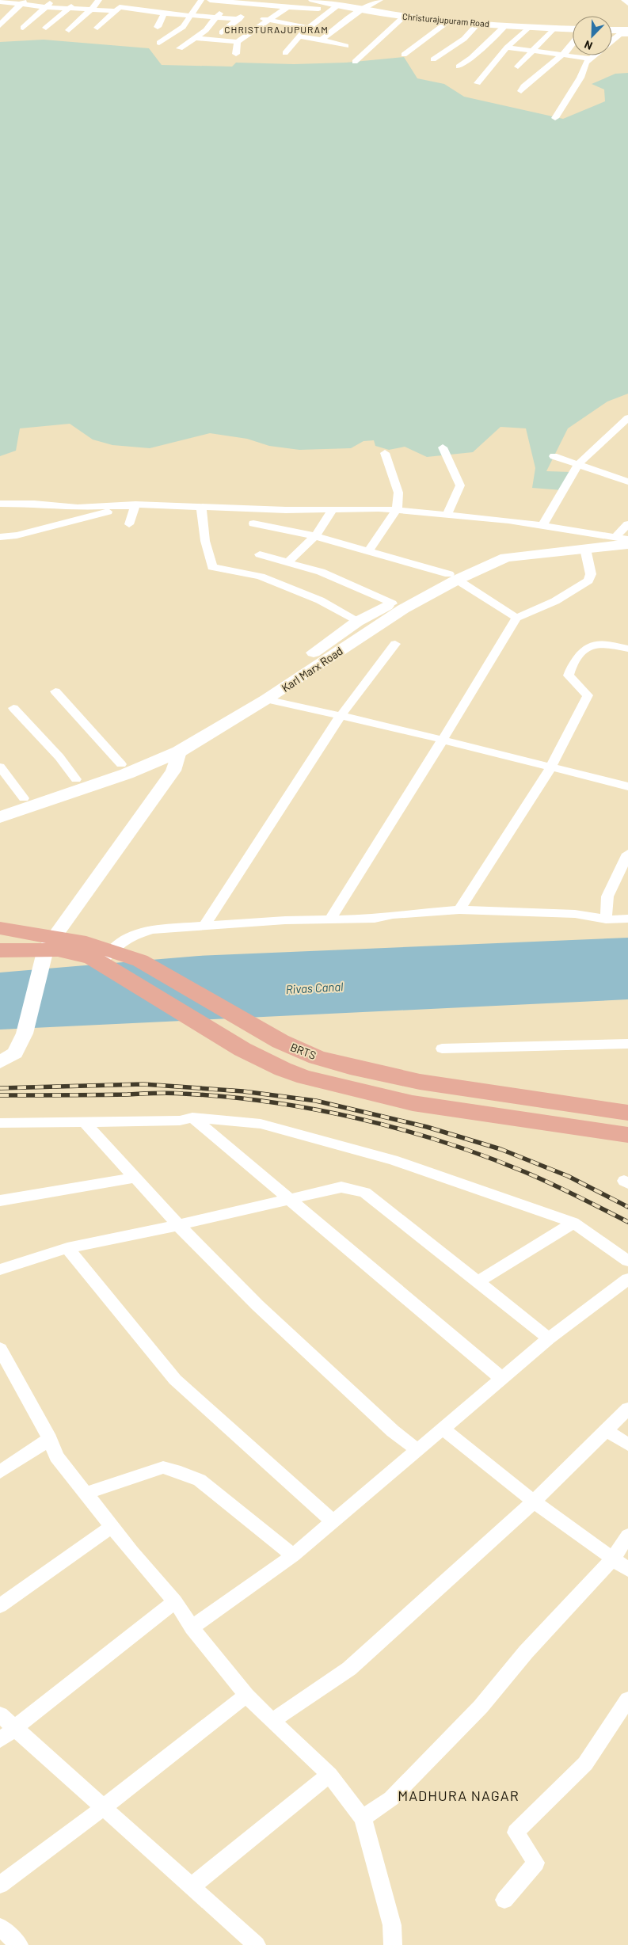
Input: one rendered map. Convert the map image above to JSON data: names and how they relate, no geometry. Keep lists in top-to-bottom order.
{
  "streets": {
    "main road": ["Karl Marx Road", "BRTS"],
    "street": ["Christurajupuram Road"]
  },
  "districts": ["CHRISTURAJUPURAM", "MADHURA NAGAR"],
  "water": ["Rivas Canal"],
  "north": "bottom left"
}
